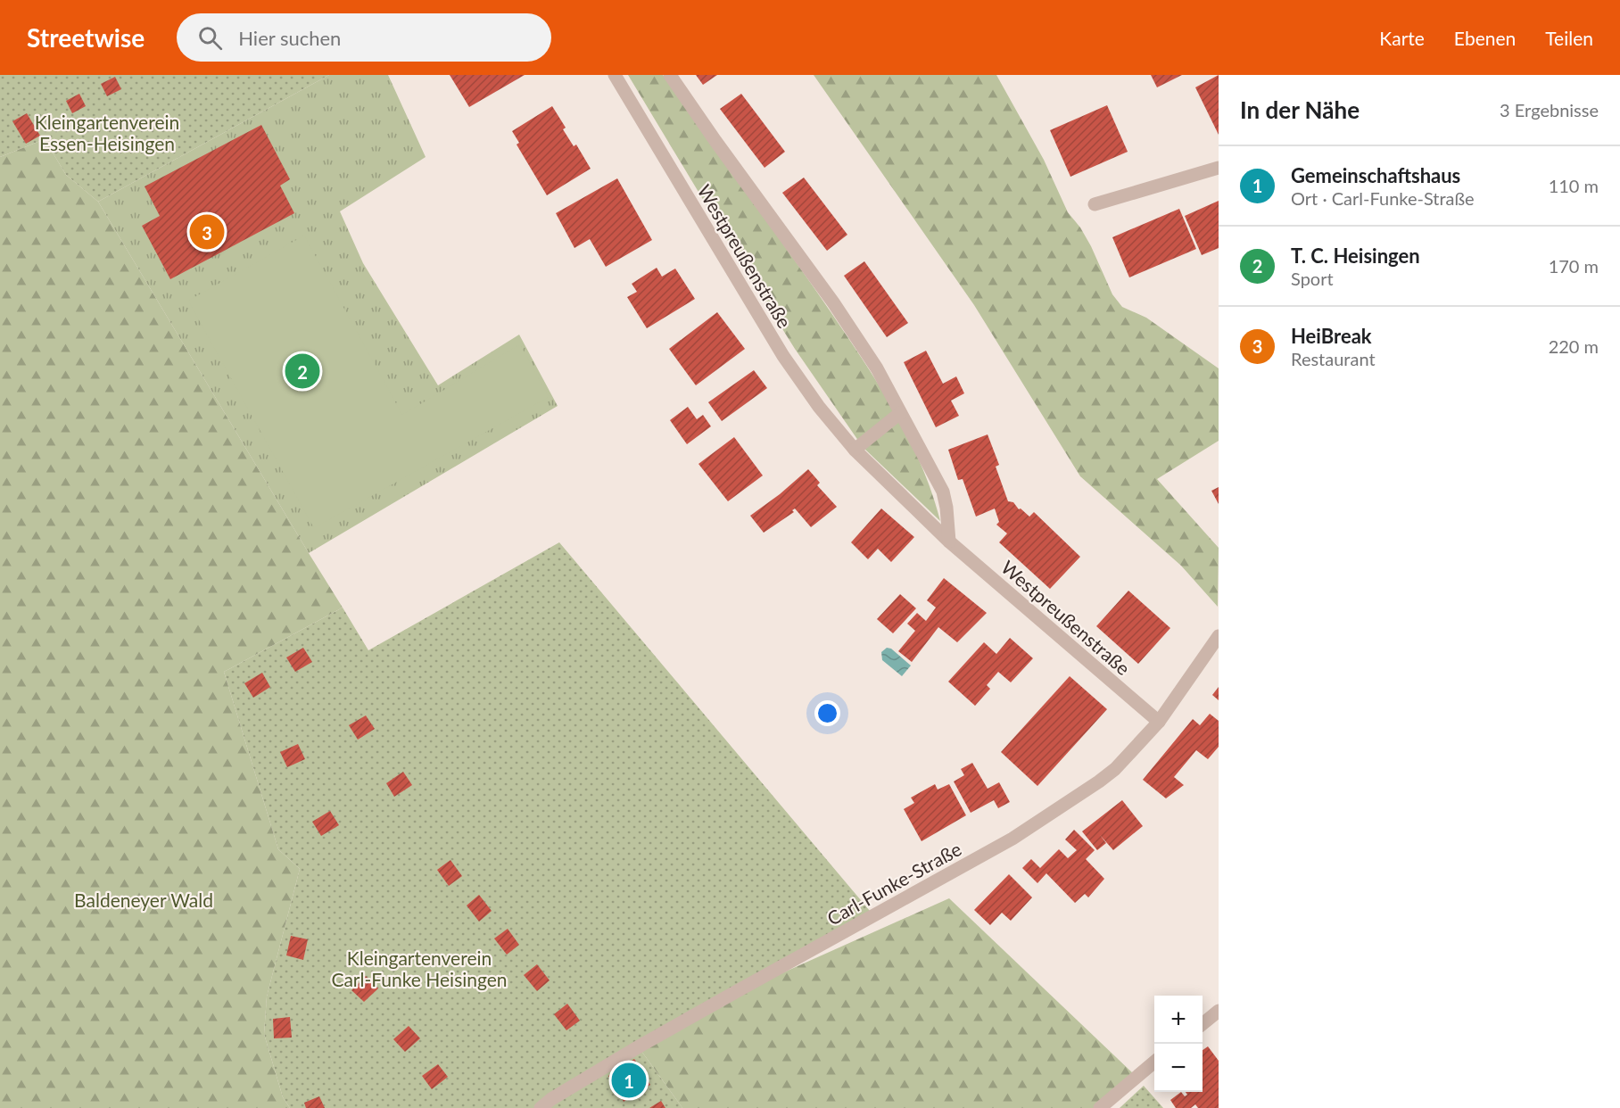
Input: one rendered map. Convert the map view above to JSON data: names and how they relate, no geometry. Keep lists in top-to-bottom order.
{
  "streets": {
    "street": ["Westpreußenstraße", "Carl-Funke-Straße"]
  },
  "crossings": [
    ["Westpreußenstraße", "Carl-Funke-Straße"]
  ],
  "parks": ["Kleingartenverein Essen-Heisingen", "Baldeneyer Wald", "Kleingartenverein Carl-Funke Heisingen"],
  "page": {
    "header": "Streetwise",
    "search": "Hier suchen",
    "nav": ["Karte", "Ebenen", "Teilen"],
    "heading": ["In der Nähe", "3 Ergebnisse"],
    "list": [
      {
        "mark": "1",
        "name": "Gemeinschaftshaus",
        "note": "Ort · Carl-Funke-Straße",
        "value": "110 m"
      },
      {
        "mark": "2",
        "name": "T. C. Heisingen",
        "note": "Sport",
        "value": "170 m"
      },
      {
        "mark": "3",
        "name": "HeiBreak",
        "note": "Restaurant",
        "value": "220 m"
      }
    ],
    "pins": ["3", "2", "1"],
    "map_buttons": ["+", "−"]
  }
}
